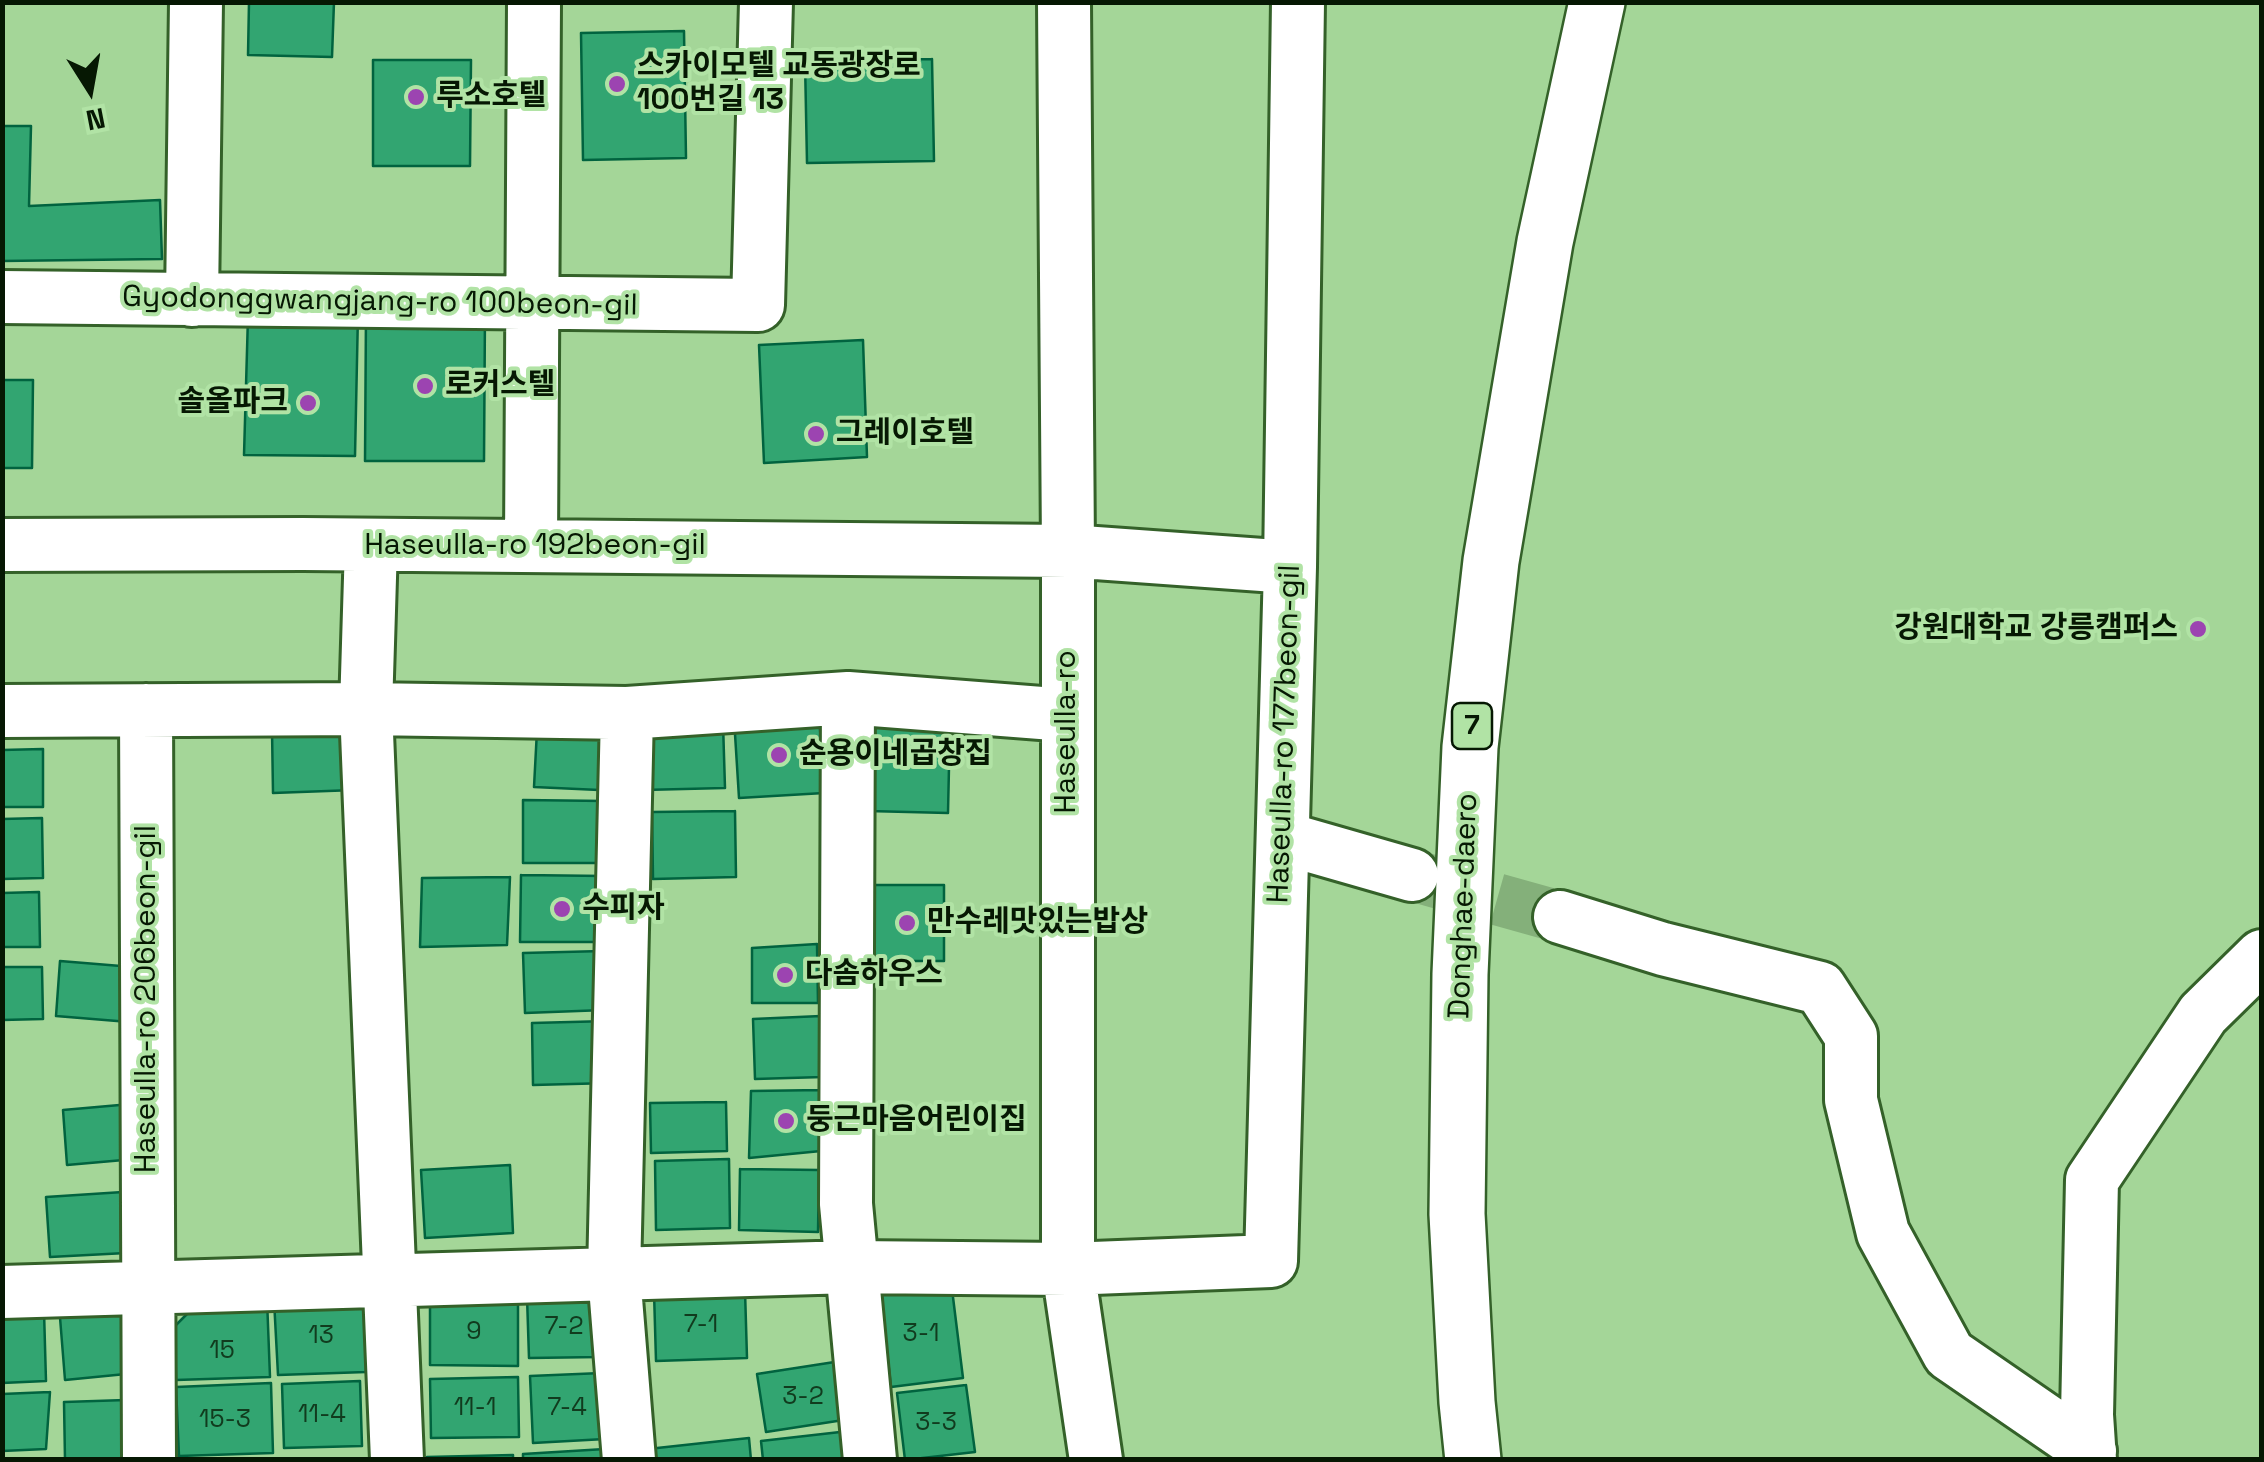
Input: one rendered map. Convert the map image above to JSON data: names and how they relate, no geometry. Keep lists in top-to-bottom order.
{
  "streets": {
    "main road": ["7", "Donghae-daero"],
    "street": [
      "Gyodonggwangjang-ro 100beon-gil",
      "Haseulla-ro 192beon-gil",
      "Haseulla-ro",
      "Haseulla-ro 177beon-gil",
      "Haseulla-ro 206beon-gil"
    ]
  },
  "crossings": [
    ["Haseulla-ro 192beon-gil", "Haseulla-ro"],
    ["Haseulla-ro 192beon-gil", "Haseulla-ro 177beon-gil"],
    ["Haseulla-ro", "Haseulla-ro 177beon-gil"]
  ],
  "places": [
    "스카이모텔 교동광장로 100번길 13",
    "루소호텔",
    "로커스텔",
    "솔올파크",
    "그레이호텔",
    "강원대학교 강릉캠퍼스",
    "순용이네곱창집",
    "수피자",
    "만수레맛있는밥상",
    "다솜하우스",
    "둥근마음어린이집"
  ],
  "house_numbers": [
    "7-1",
    "7-2",
    "9",
    "3-1",
    "13",
    "15",
    "3-2",
    "11-1",
    "7-4",
    "11-4",
    "15-3",
    "3-3"
  ],
  "north": "bottom"
}
